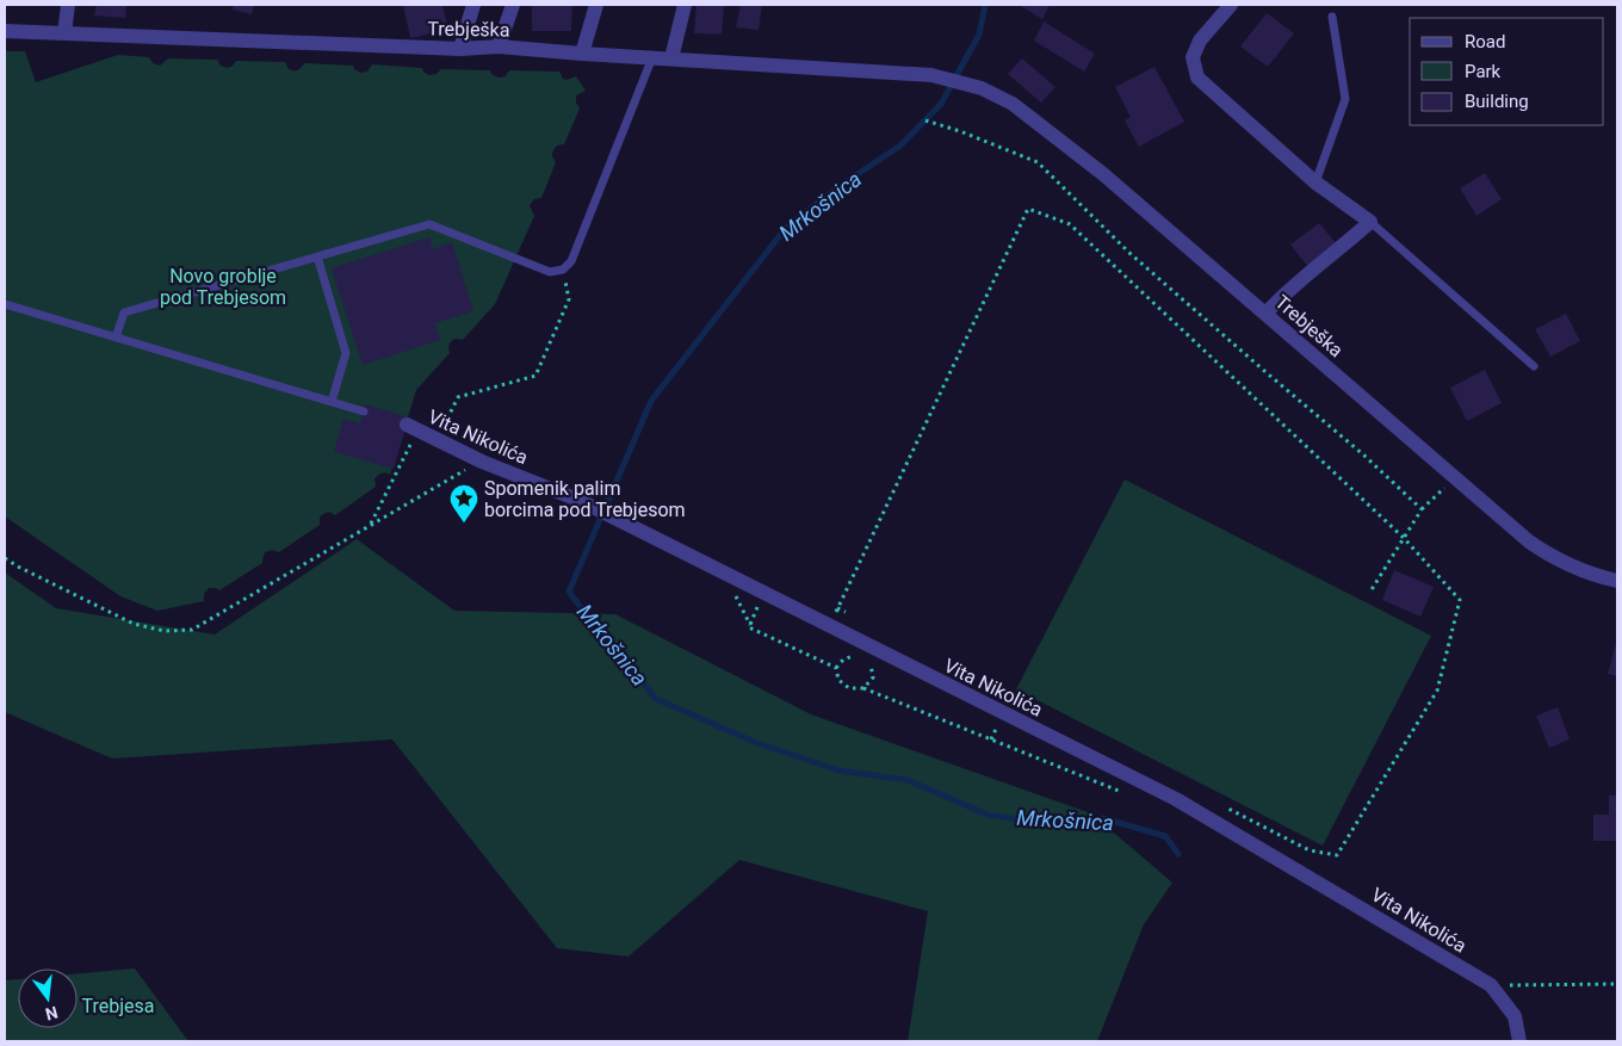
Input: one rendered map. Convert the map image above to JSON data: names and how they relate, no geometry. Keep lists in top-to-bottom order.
{
  "streets": {
    "street": ["Trebješka", "Vita Nikolića"]
  },
  "water": ["Mrkošnica"],
  "parks": ["Novo groblje pod Trebjesom", "Trebjesa"],
  "places": {
    "place": ["Spomenik palim borcima pod Trebjesom"]
  },
  "legend": ["Road", "Park", "Building"],
  "north": "bottom"
}
